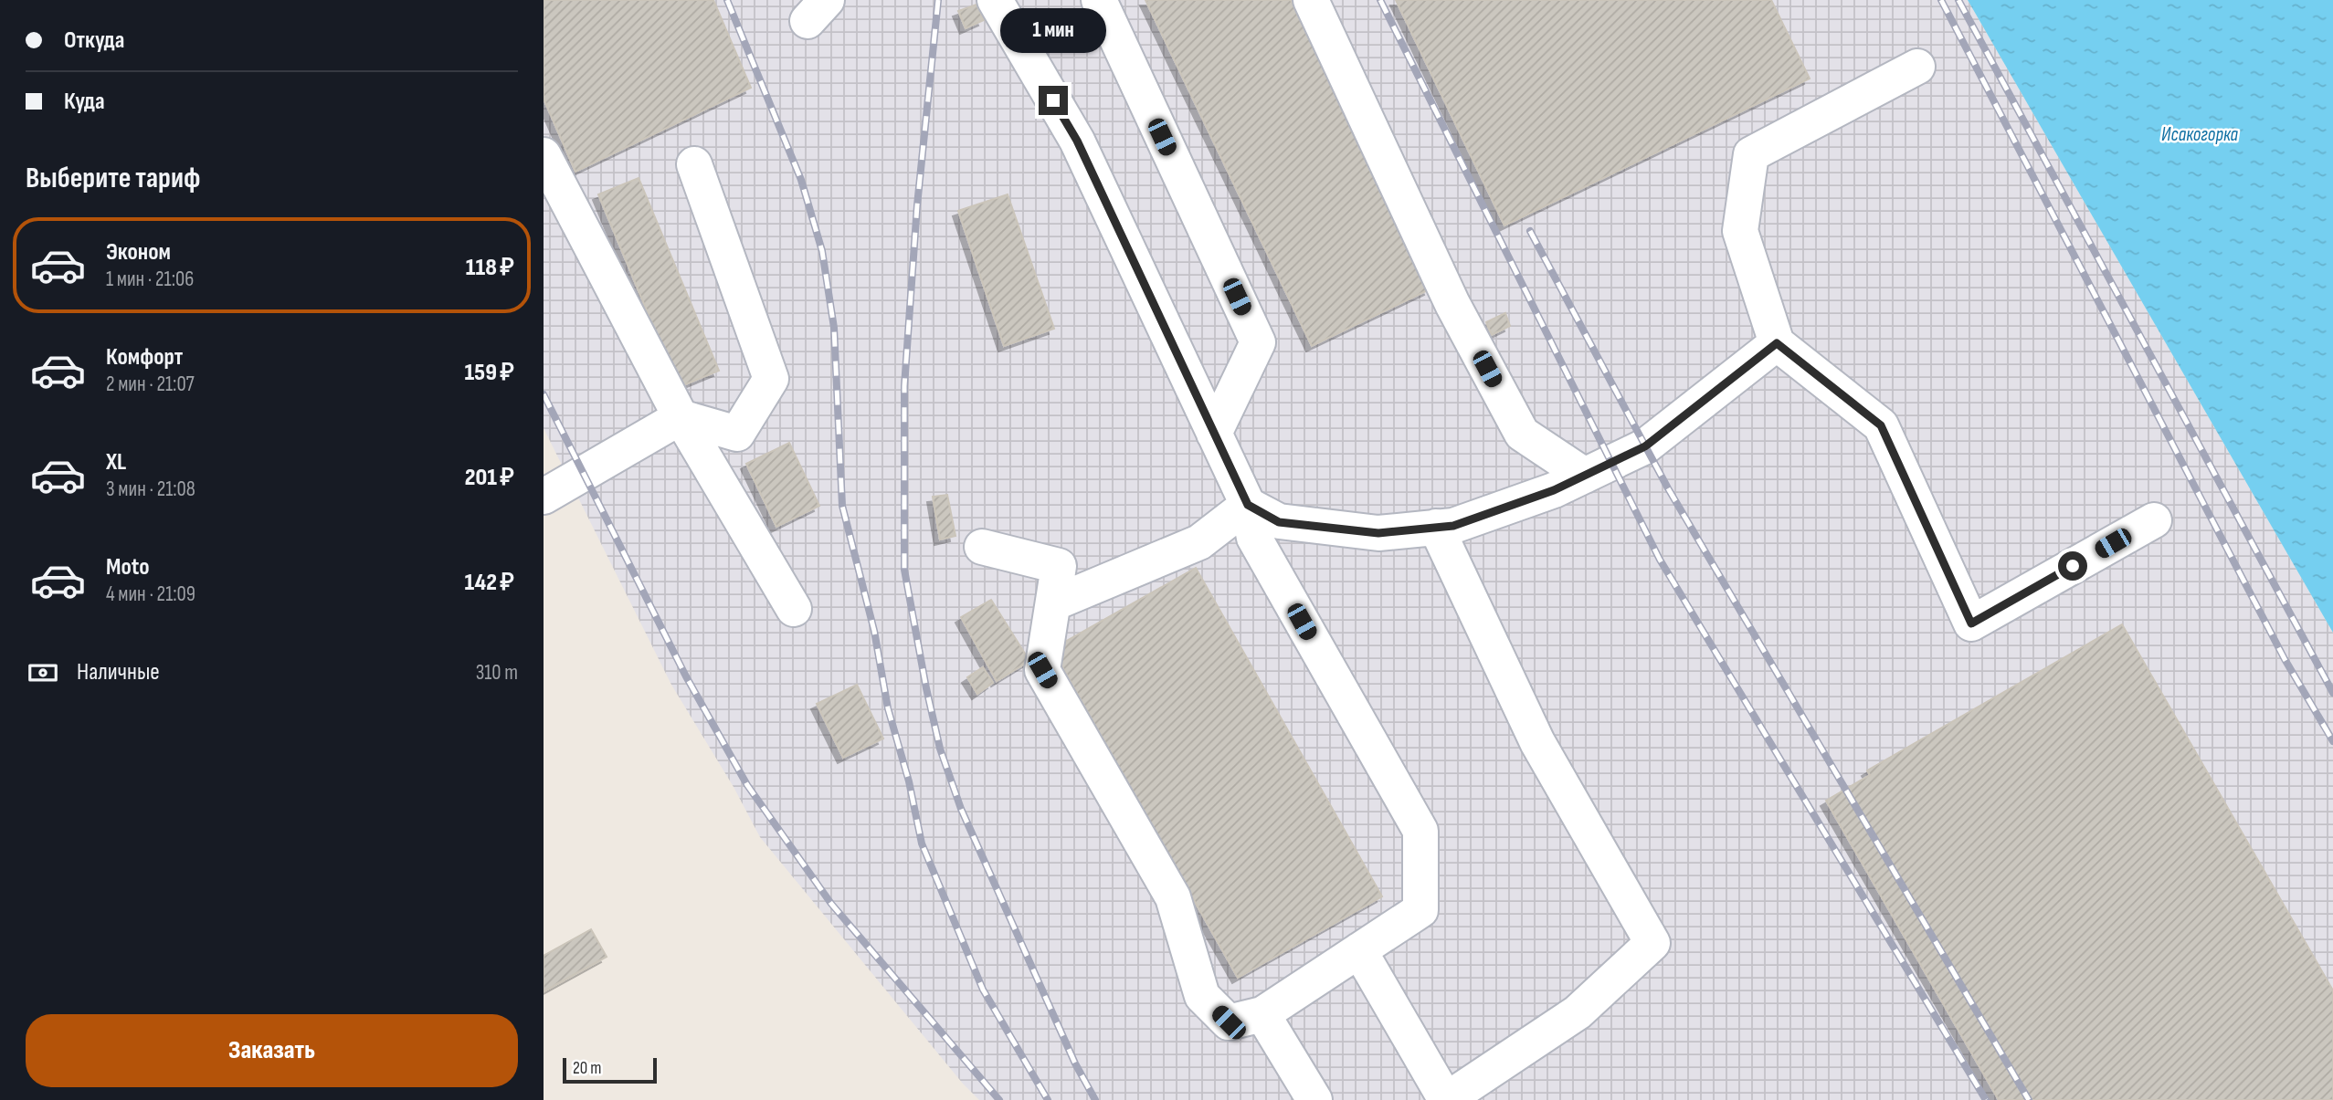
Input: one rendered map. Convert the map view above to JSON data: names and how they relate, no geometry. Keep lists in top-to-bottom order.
{
  "water": ["Исакогорка"],
  "scale_bar": "20 m",
  "page": {
    "banner": ["Откуда", "Куда"],
    "bubble": "1 мин",
    "heading": "Выберите тариф",
    "list": [
      {
        "name": "Эконом",
        "note": "1 мин · 21:06",
        "value": "118 ₽"
      },
      {
        "name": "Комфорт",
        "note": "2 мин · 21:07",
        "value": "159 ₽"
      },
      {
        "name": "XL",
        "note": "3 мин · 21:08",
        "value": "201 ₽"
      },
      {
        "name": "Moto",
        "note": "4 мин · 21:09",
        "value": "142 ₽"
      }
    ],
    "pay": ["Наличные", "310 m"],
    "buttons": "Заказать",
    "scale": "20 m"
  }
}
